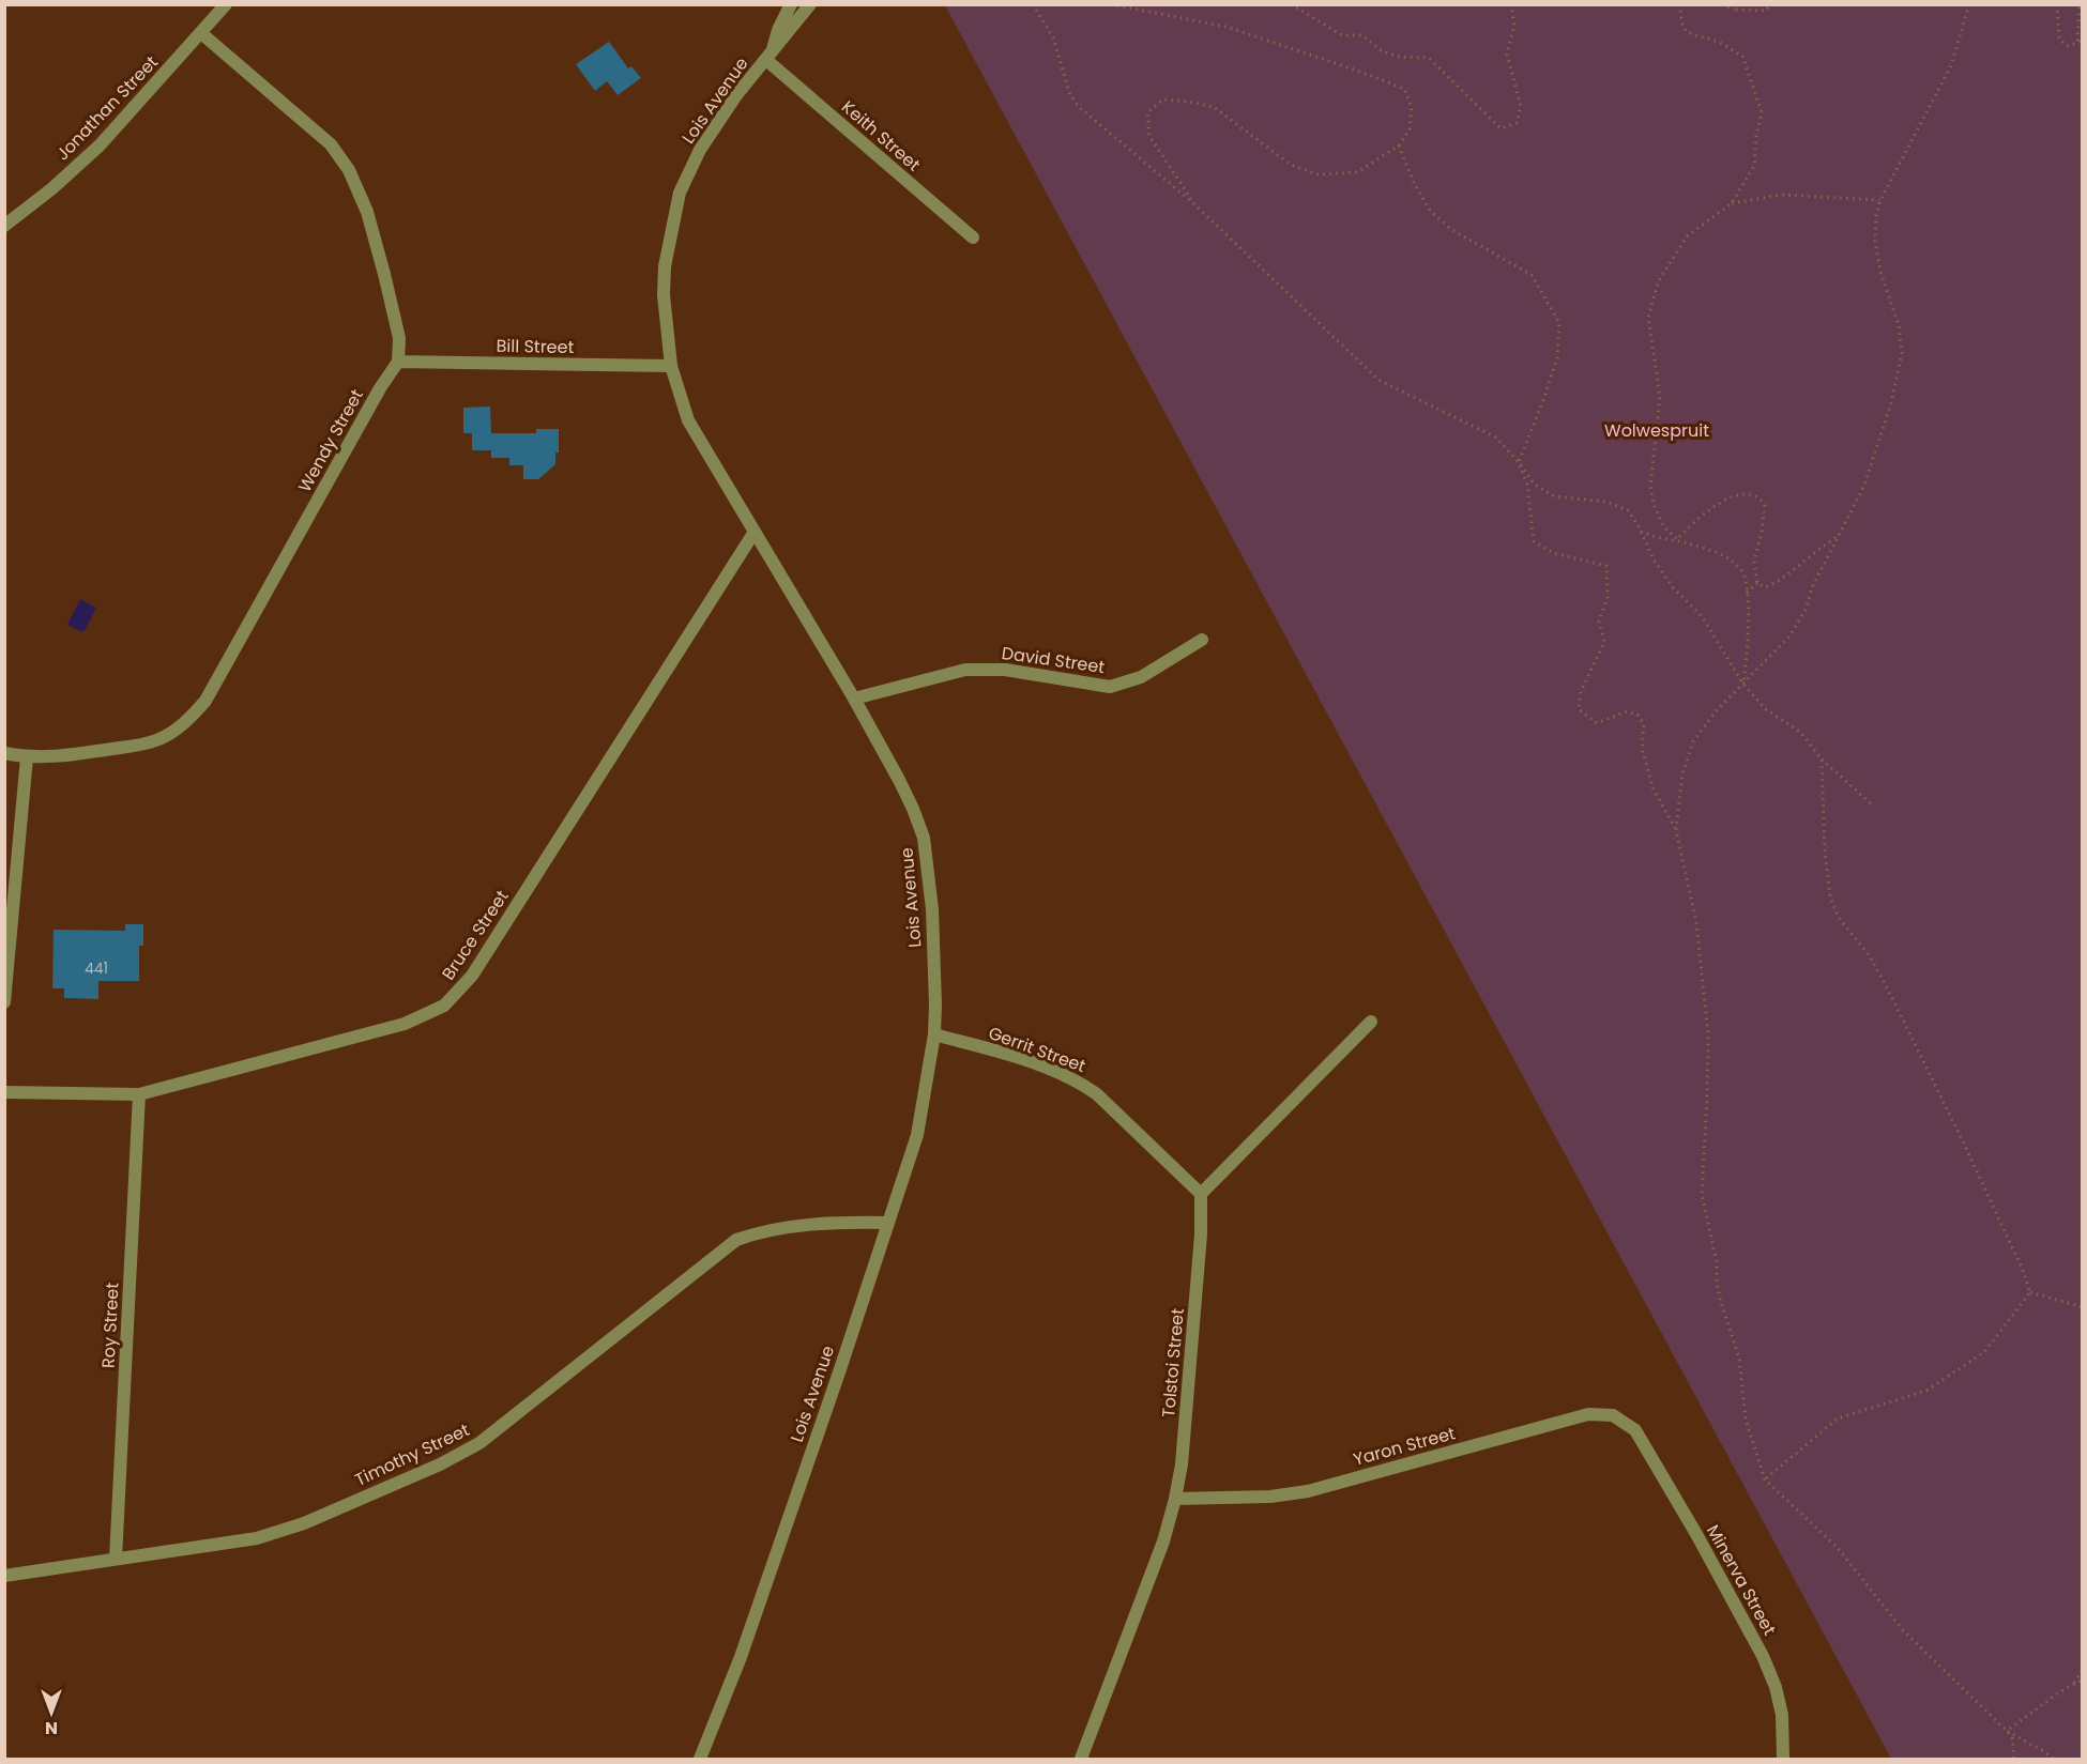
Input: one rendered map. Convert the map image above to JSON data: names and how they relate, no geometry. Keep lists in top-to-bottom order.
{
  "streets": {
    "street": [
      "Lois Avenue",
      "Jonathan Street",
      "Keith Street",
      "Bill Street",
      "Wendy Street",
      "David Street",
      "Bruce Street",
      "Gerrit Street",
      "Roy Street",
      "Tolstoi Street",
      "Yaron Street",
      "Timothy Street",
      "Minerva Street"
    ]
  },
  "crossings": [
    ["Lois Avenue", "Keith Street"],
    ["Lois Avenue", "Bill Street"],
    ["Lois Avenue", "David Street"],
    ["Lois Avenue", "Bruce Street"],
    ["Lois Avenue", "Gerrit Street"],
    ["Lois Avenue", "Timothy Street"],
    ["Bill Street", "Wendy Street"],
    ["Bruce Street", "Roy Street"],
    ["Gerrit Street", "Tolstoi Street"],
    ["Roy Street", "Timothy Street"],
    ["Tolstoi Street", "Yaron Street"],
    ["Yaron Street", "Minerva Street"]
  ],
  "parks": ["Wolwespruit"],
  "house_numbers": ["441"],
  "north": "bottom"
}
